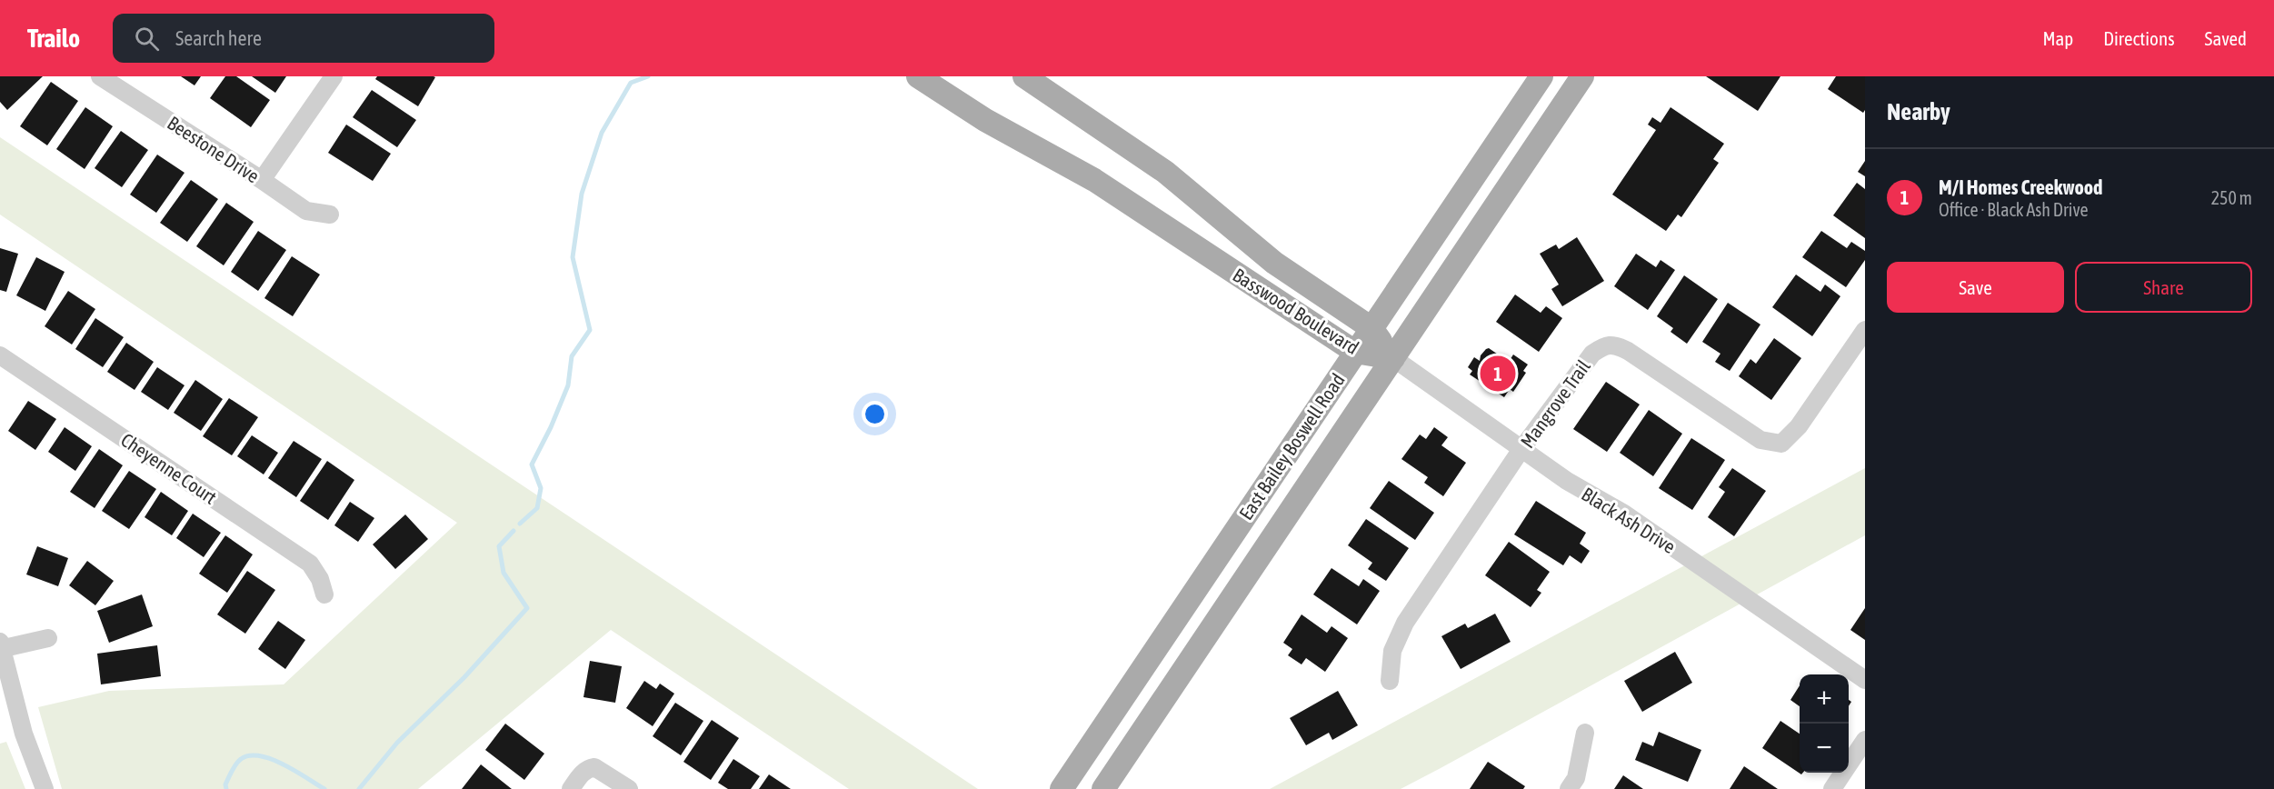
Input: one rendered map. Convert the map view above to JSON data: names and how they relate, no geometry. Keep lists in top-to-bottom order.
{
  "streets": {
    "main road": ["Basswood Boulevard", "East Bailey Boswell Road"],
    "street": [
      "Beestone Drive",
      "Mangrove Trail",
      "Cheyenne Court",
      "Black Ash Drive"
    ]
  },
  "crossings": [
    ["Basswood Boulevard", "East Bailey Boswell Road"],
    ["Basswood Boulevard", "Black Ash Drive"],
    ["Mangrove Trail", "Black Ash Drive"],
    ["East Bailey Boswell Road", "Black Ash Drive"]
  ],
  "page": {
    "header": "Trailo",
    "search": "Search here",
    "nav": ["Map", "Directions", "Saved"],
    "heading": "Nearby",
    "list": [
      {
        "mark": "1",
        "name": "M/I Homes Creekwood",
        "note": "Office · Black Ash Drive",
        "value": "250 m"
      }
    ],
    "buttons": ["Save", "Share"],
    "pins": "1",
    "map_buttons": ["+", "−"]
  }
}
